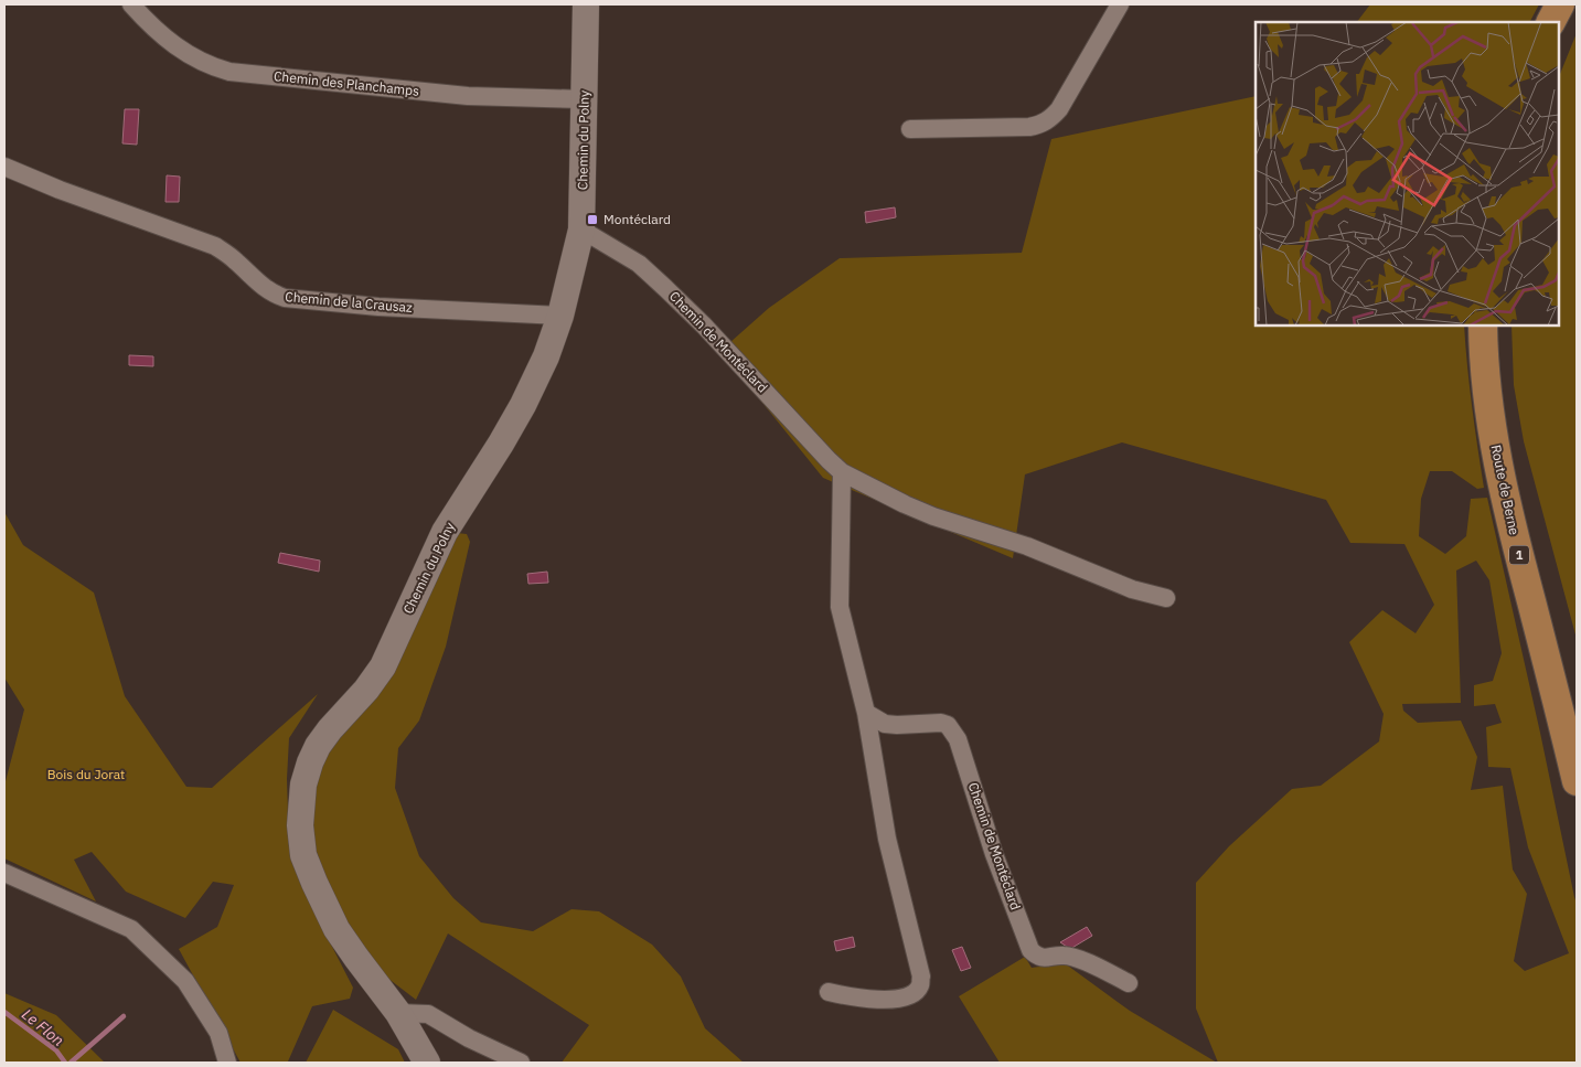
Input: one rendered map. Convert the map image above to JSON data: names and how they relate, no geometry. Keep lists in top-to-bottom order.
{
  "streets": {
    "main road": ["Route de Berne", "1"],
    "street": [
      "Chemin des Planchamps",
      "Chemin du Polny",
      "Chemin de la Crausaz",
      "Chemin de Montéclard"
    ]
  },
  "crossings": [
    ["Chemin des Planchamps", "Chemin du Polny"],
    ["Chemin du Polny", "Chemin de la Crausaz"],
    ["Chemin du Polny", "Chemin de Montéclard"]
  ],
  "water": ["Le Flon"],
  "parks": ["Bois du Jorat"],
  "places": {
    "transit": ["Montéclard"]
  }
}
